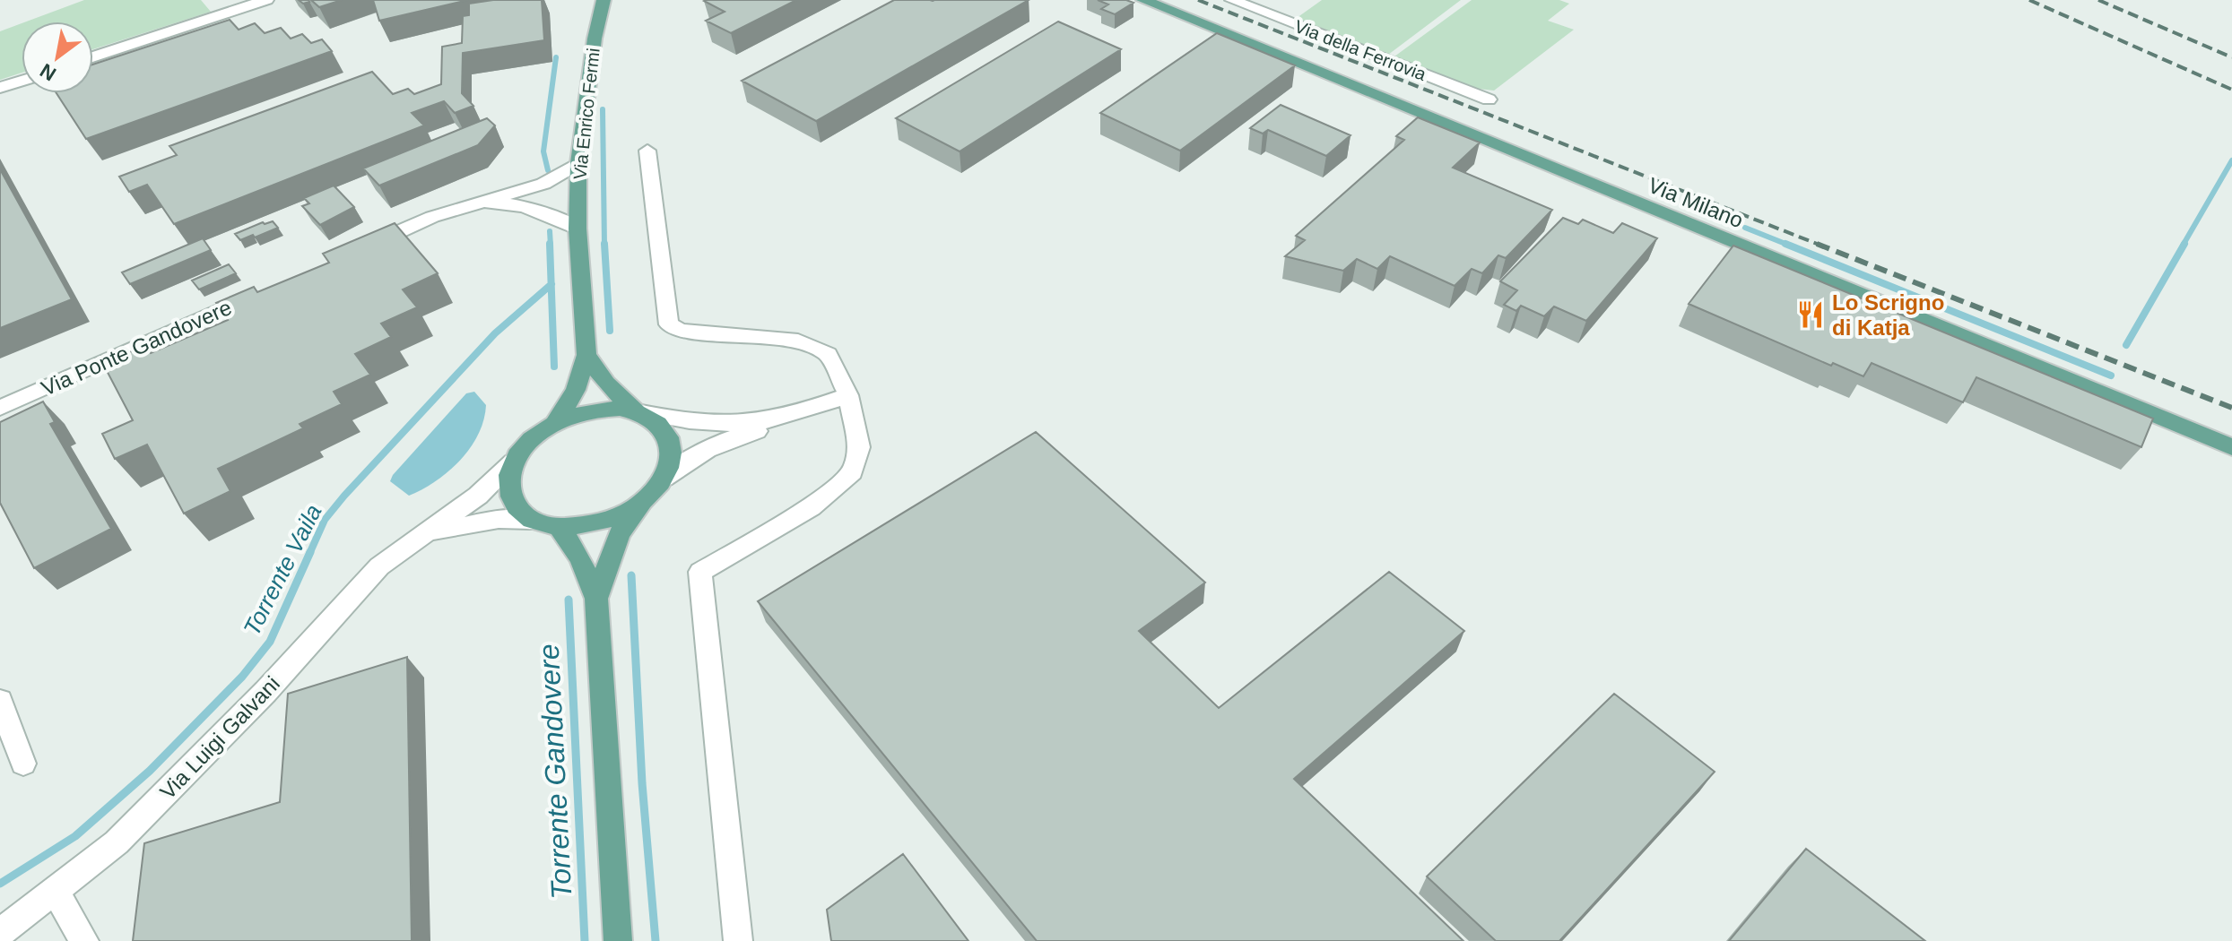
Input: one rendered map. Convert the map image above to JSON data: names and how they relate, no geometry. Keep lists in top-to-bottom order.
{
  "streets": {
    "main road": ["Via Enrico Fermi", "Via Milano"],
    "street": ["Via della Ferrovia", "Via Ponte Gandovere", "Via Luigi Galvani"]
  },
  "water": ["Torrente Vaila", "Torrente Gandovere"],
  "places": {
    "restaurant": ["Lo Scrigno di Katja"]
  },
  "north": "bottom left"
}
